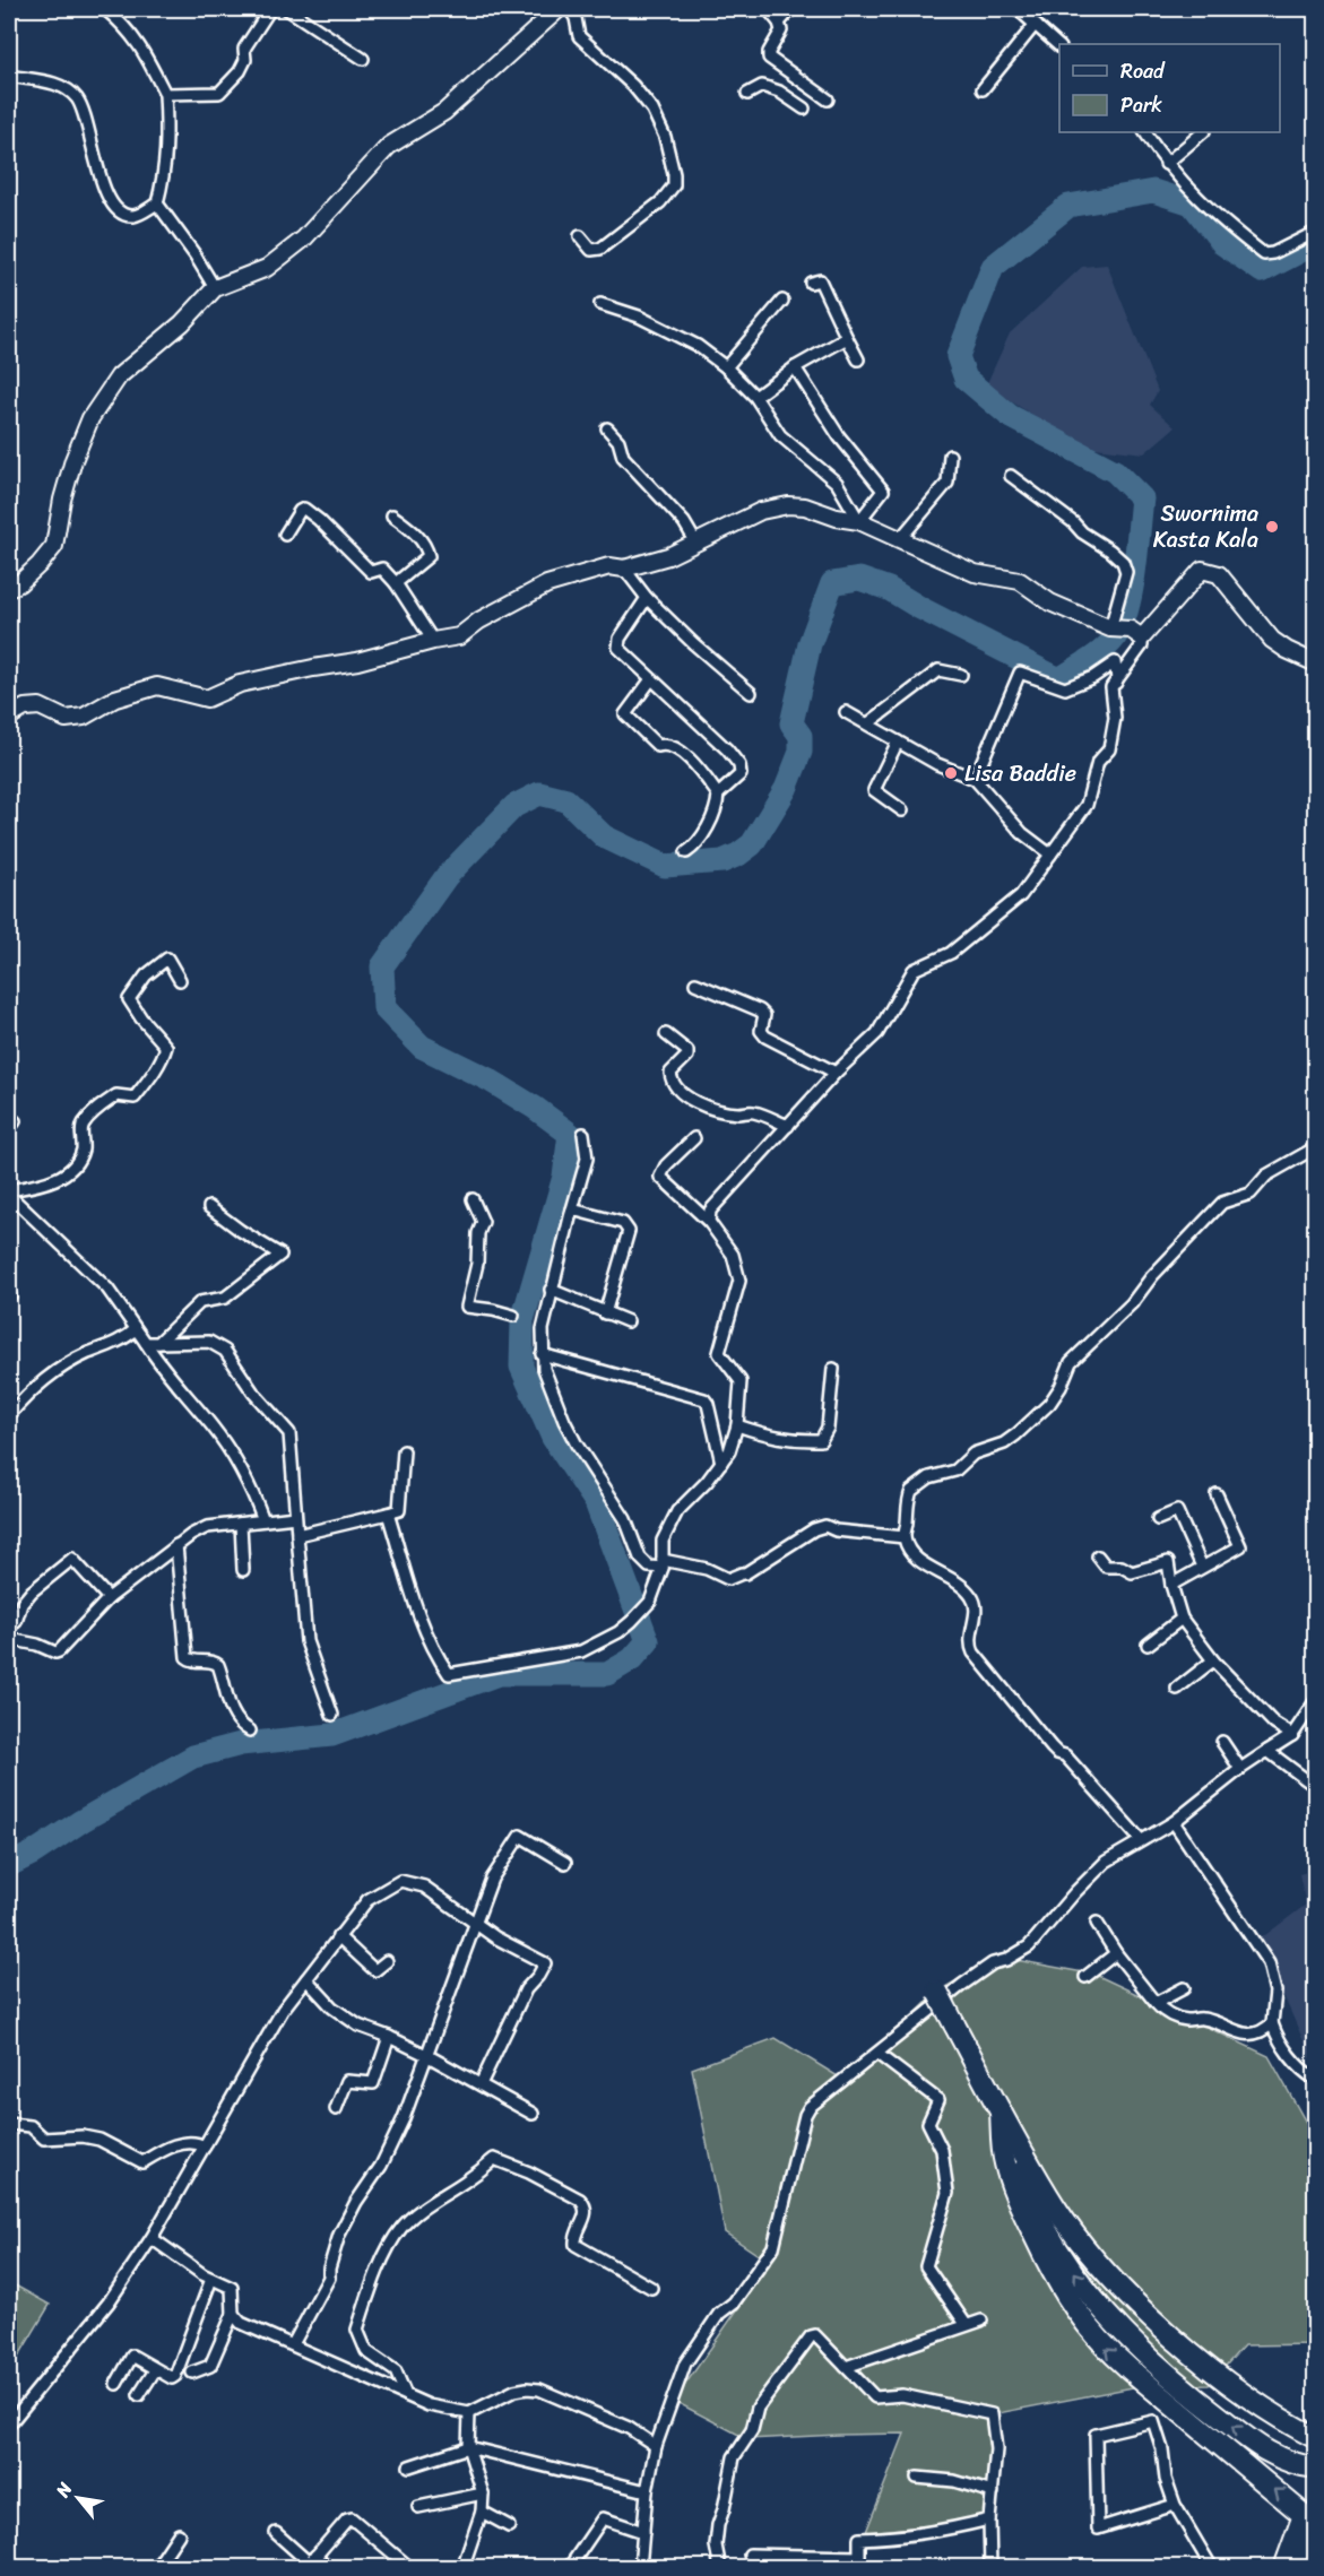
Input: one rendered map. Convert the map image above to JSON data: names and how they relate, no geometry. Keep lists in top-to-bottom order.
{
  "places": ["Swornima Kasta Kala", "Lisa Baddie"],
  "legend": ["Road", "Park"],
  "north": "top left"
}
